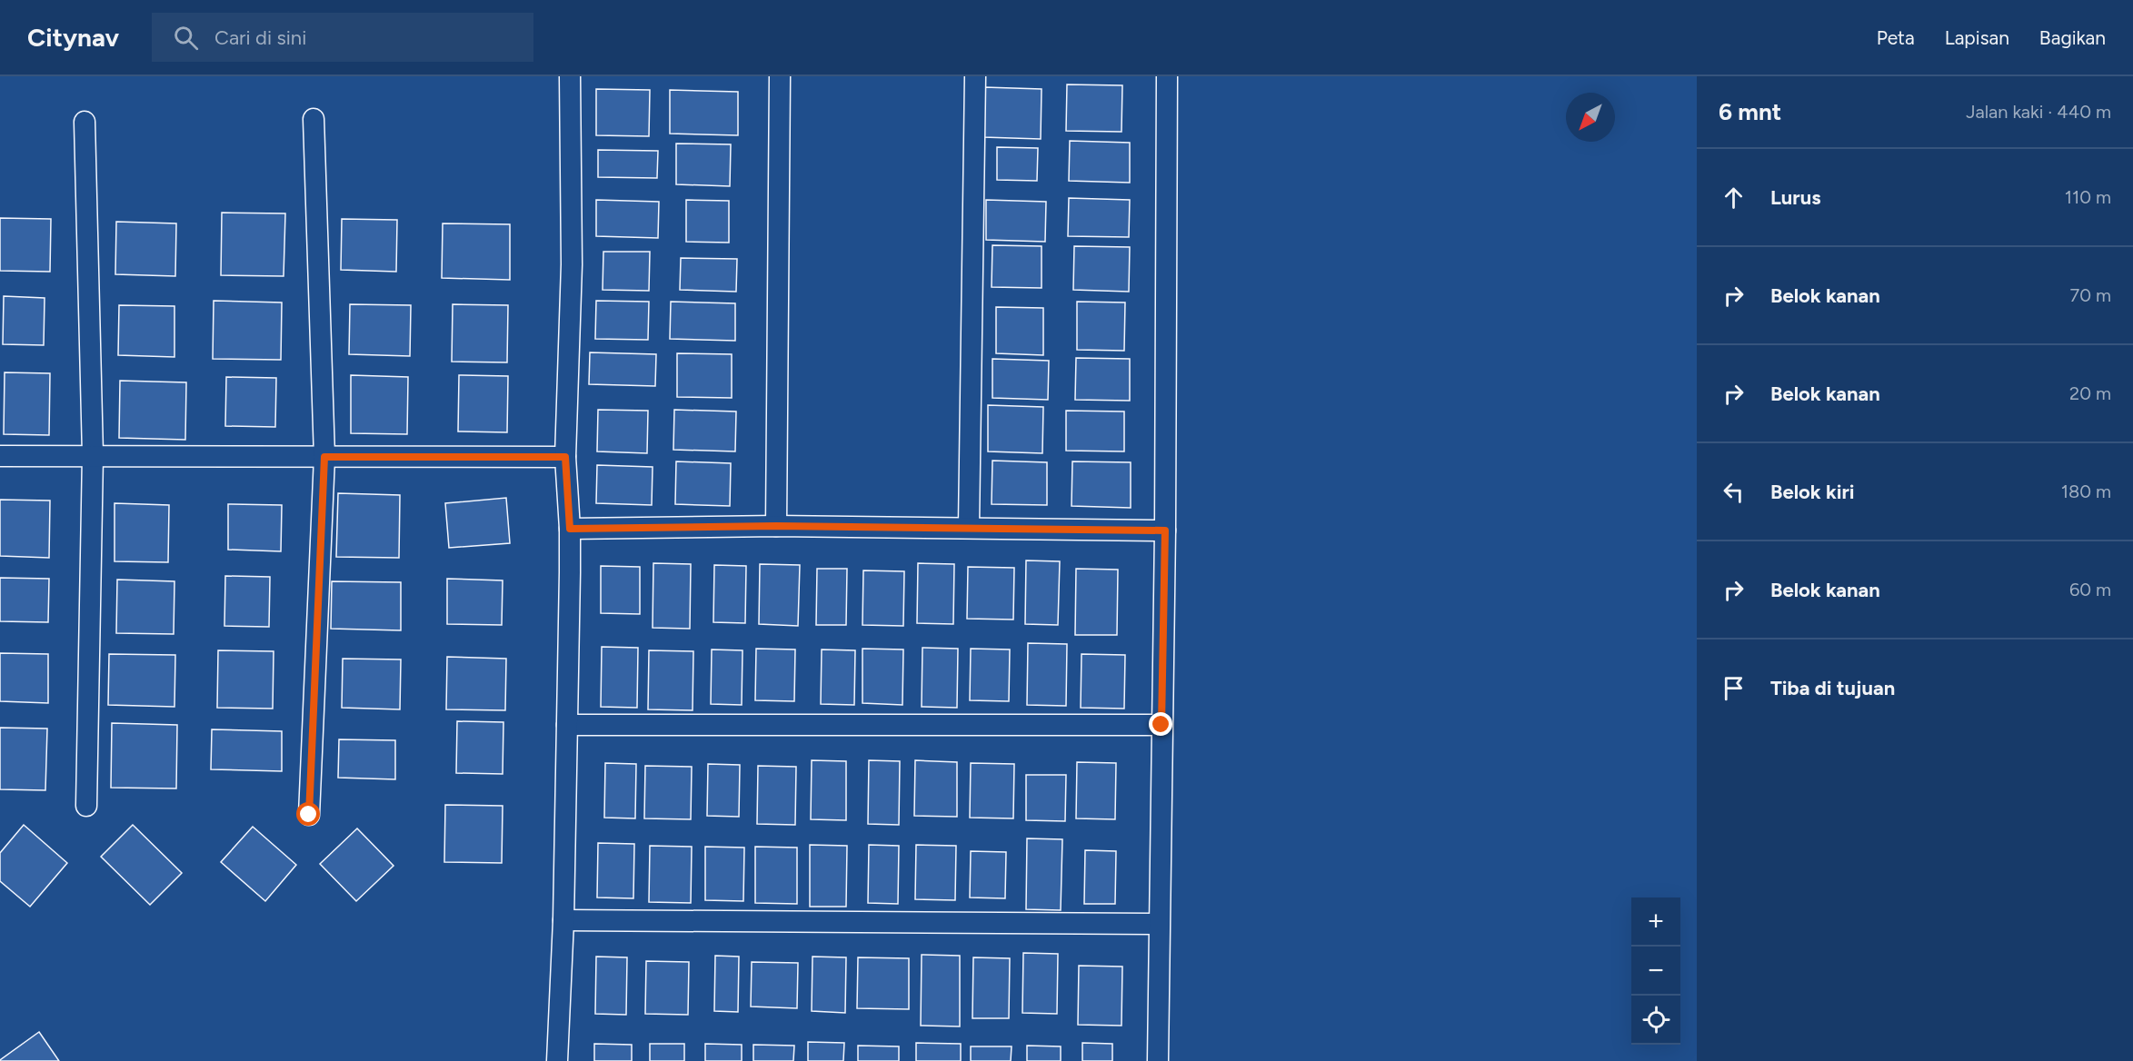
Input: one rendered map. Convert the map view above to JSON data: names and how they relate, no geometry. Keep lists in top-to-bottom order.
{
  "north": "bottom left",
  "page": {
    "header": "Citynav",
    "search": "Cari di sini",
    "nav": ["Peta", "Lapisan", "Bagikan"],
    "heading": ["6 mnt", "Jalan kaki · 440 m"],
    "list": [
      ["Lurus", "110 m"],
      ["Belok kanan", "70 m"],
      ["Belok kanan", "20 m"],
      ["Belok kiri", "180 m"],
      ["Belok kanan", "60 m"],
      "Tiba di tujuan"
    ],
    "map_buttons": ["+", "−"]
  }
}
